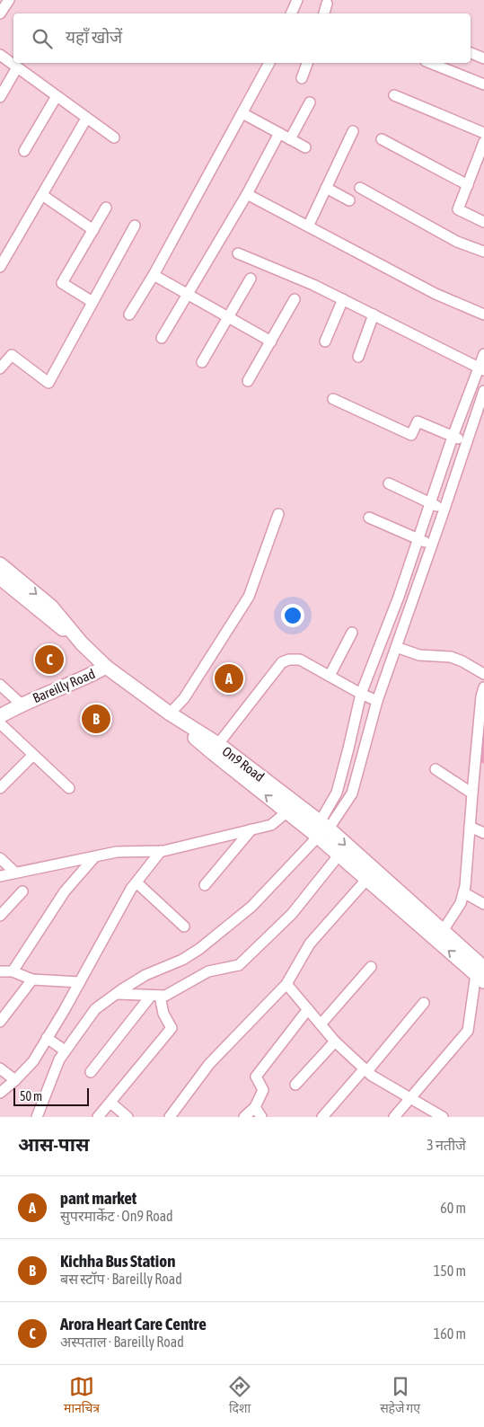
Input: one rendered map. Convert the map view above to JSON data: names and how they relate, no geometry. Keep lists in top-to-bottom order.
{
  "streets": {
    "main road": ["Bareilly Road", "On9 Road"]
  },
  "crossings": [
    ["Bareilly Road", "On9 Road"]
  ],
  "scale_bar": "50 m",
  "page": {
    "search": "यहाँ खोजें",
    "pins": ["C", "A", "B"],
    "scale": "50 m",
    "heading": ["आस-पास", "3 नतीजे"],
    "list": [
      {
        "mark": "A",
        "name": "pant market",
        "note": "सुपरमार्केट · On9 Road",
        "value": "60 m"
      },
      {
        "mark": "B",
        "name": "Kichha Bus Station",
        "note": "बस स्टॉप · Bareilly Road",
        "value": "150 m"
      },
      {
        "mark": "C",
        "name": "Arora Heart Care Centre",
        "note": "अस्पताल · Bareilly Road",
        "value": "160 m"
      }
    ],
    "nav": ["मानचित्र", "दिशा", "सहेजे गए"]
  }
}
